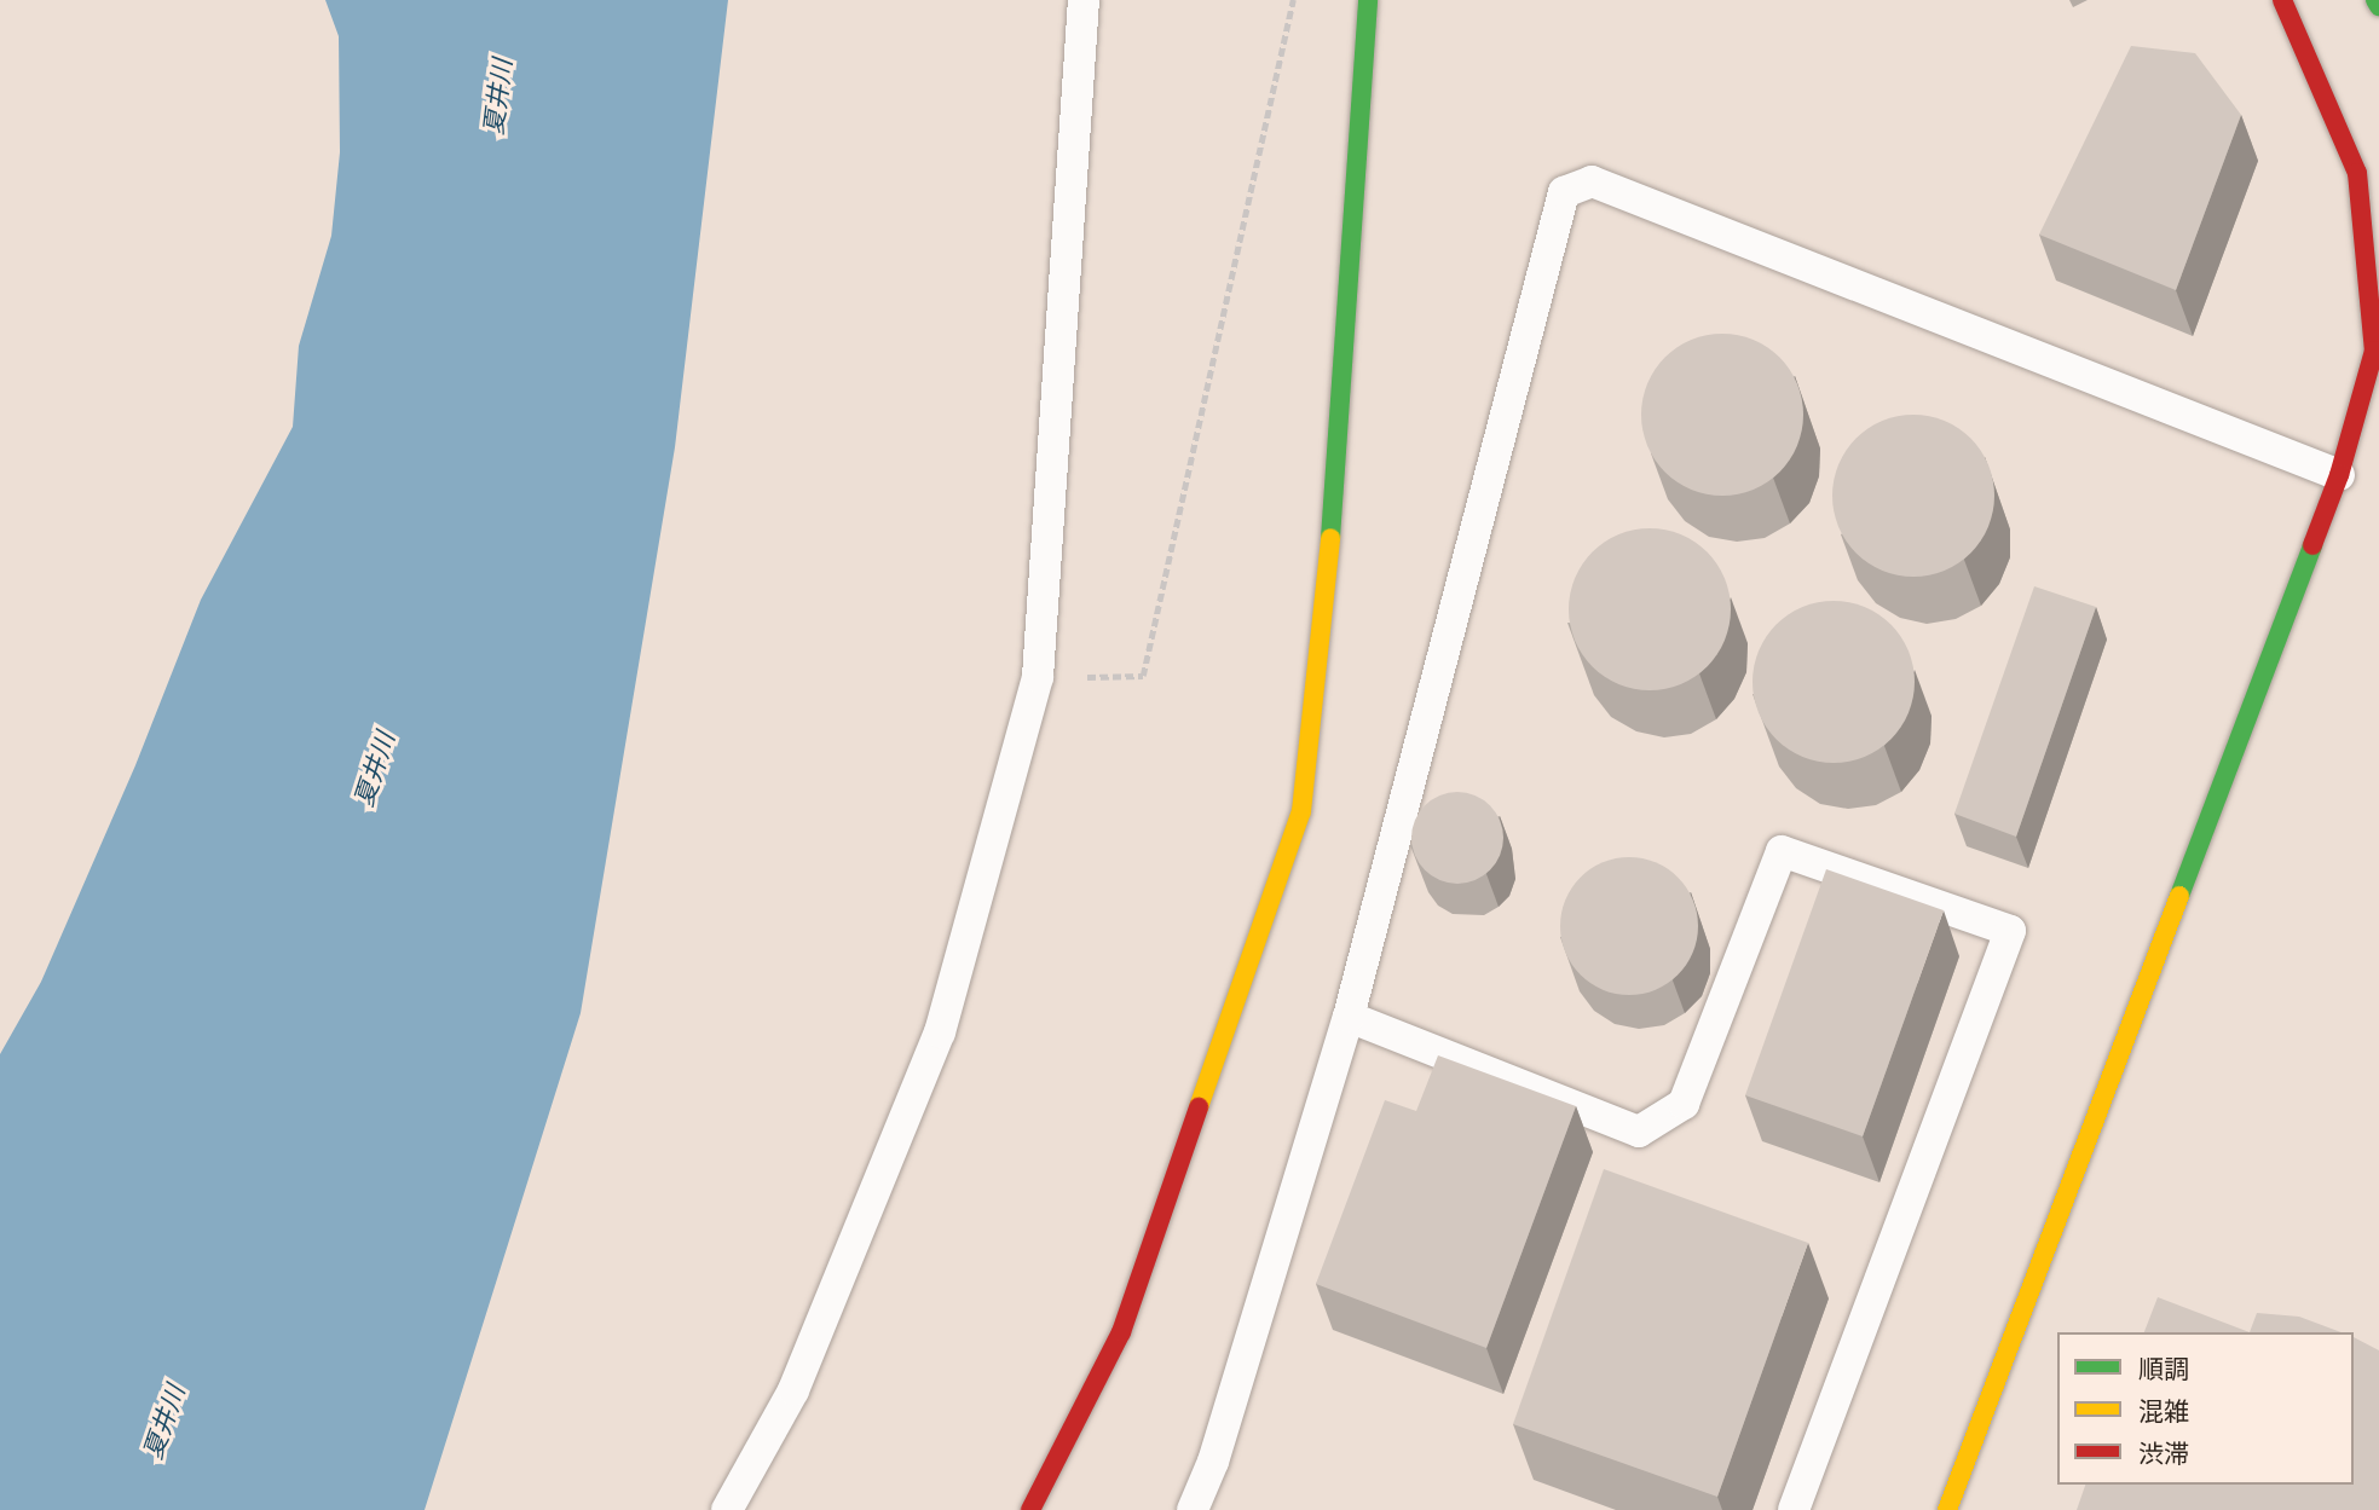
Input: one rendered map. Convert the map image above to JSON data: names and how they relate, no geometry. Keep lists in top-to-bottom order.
{
  "water": ["夏井川"],
  "legend": ["順調", "混雑", "渋滞"]
}
